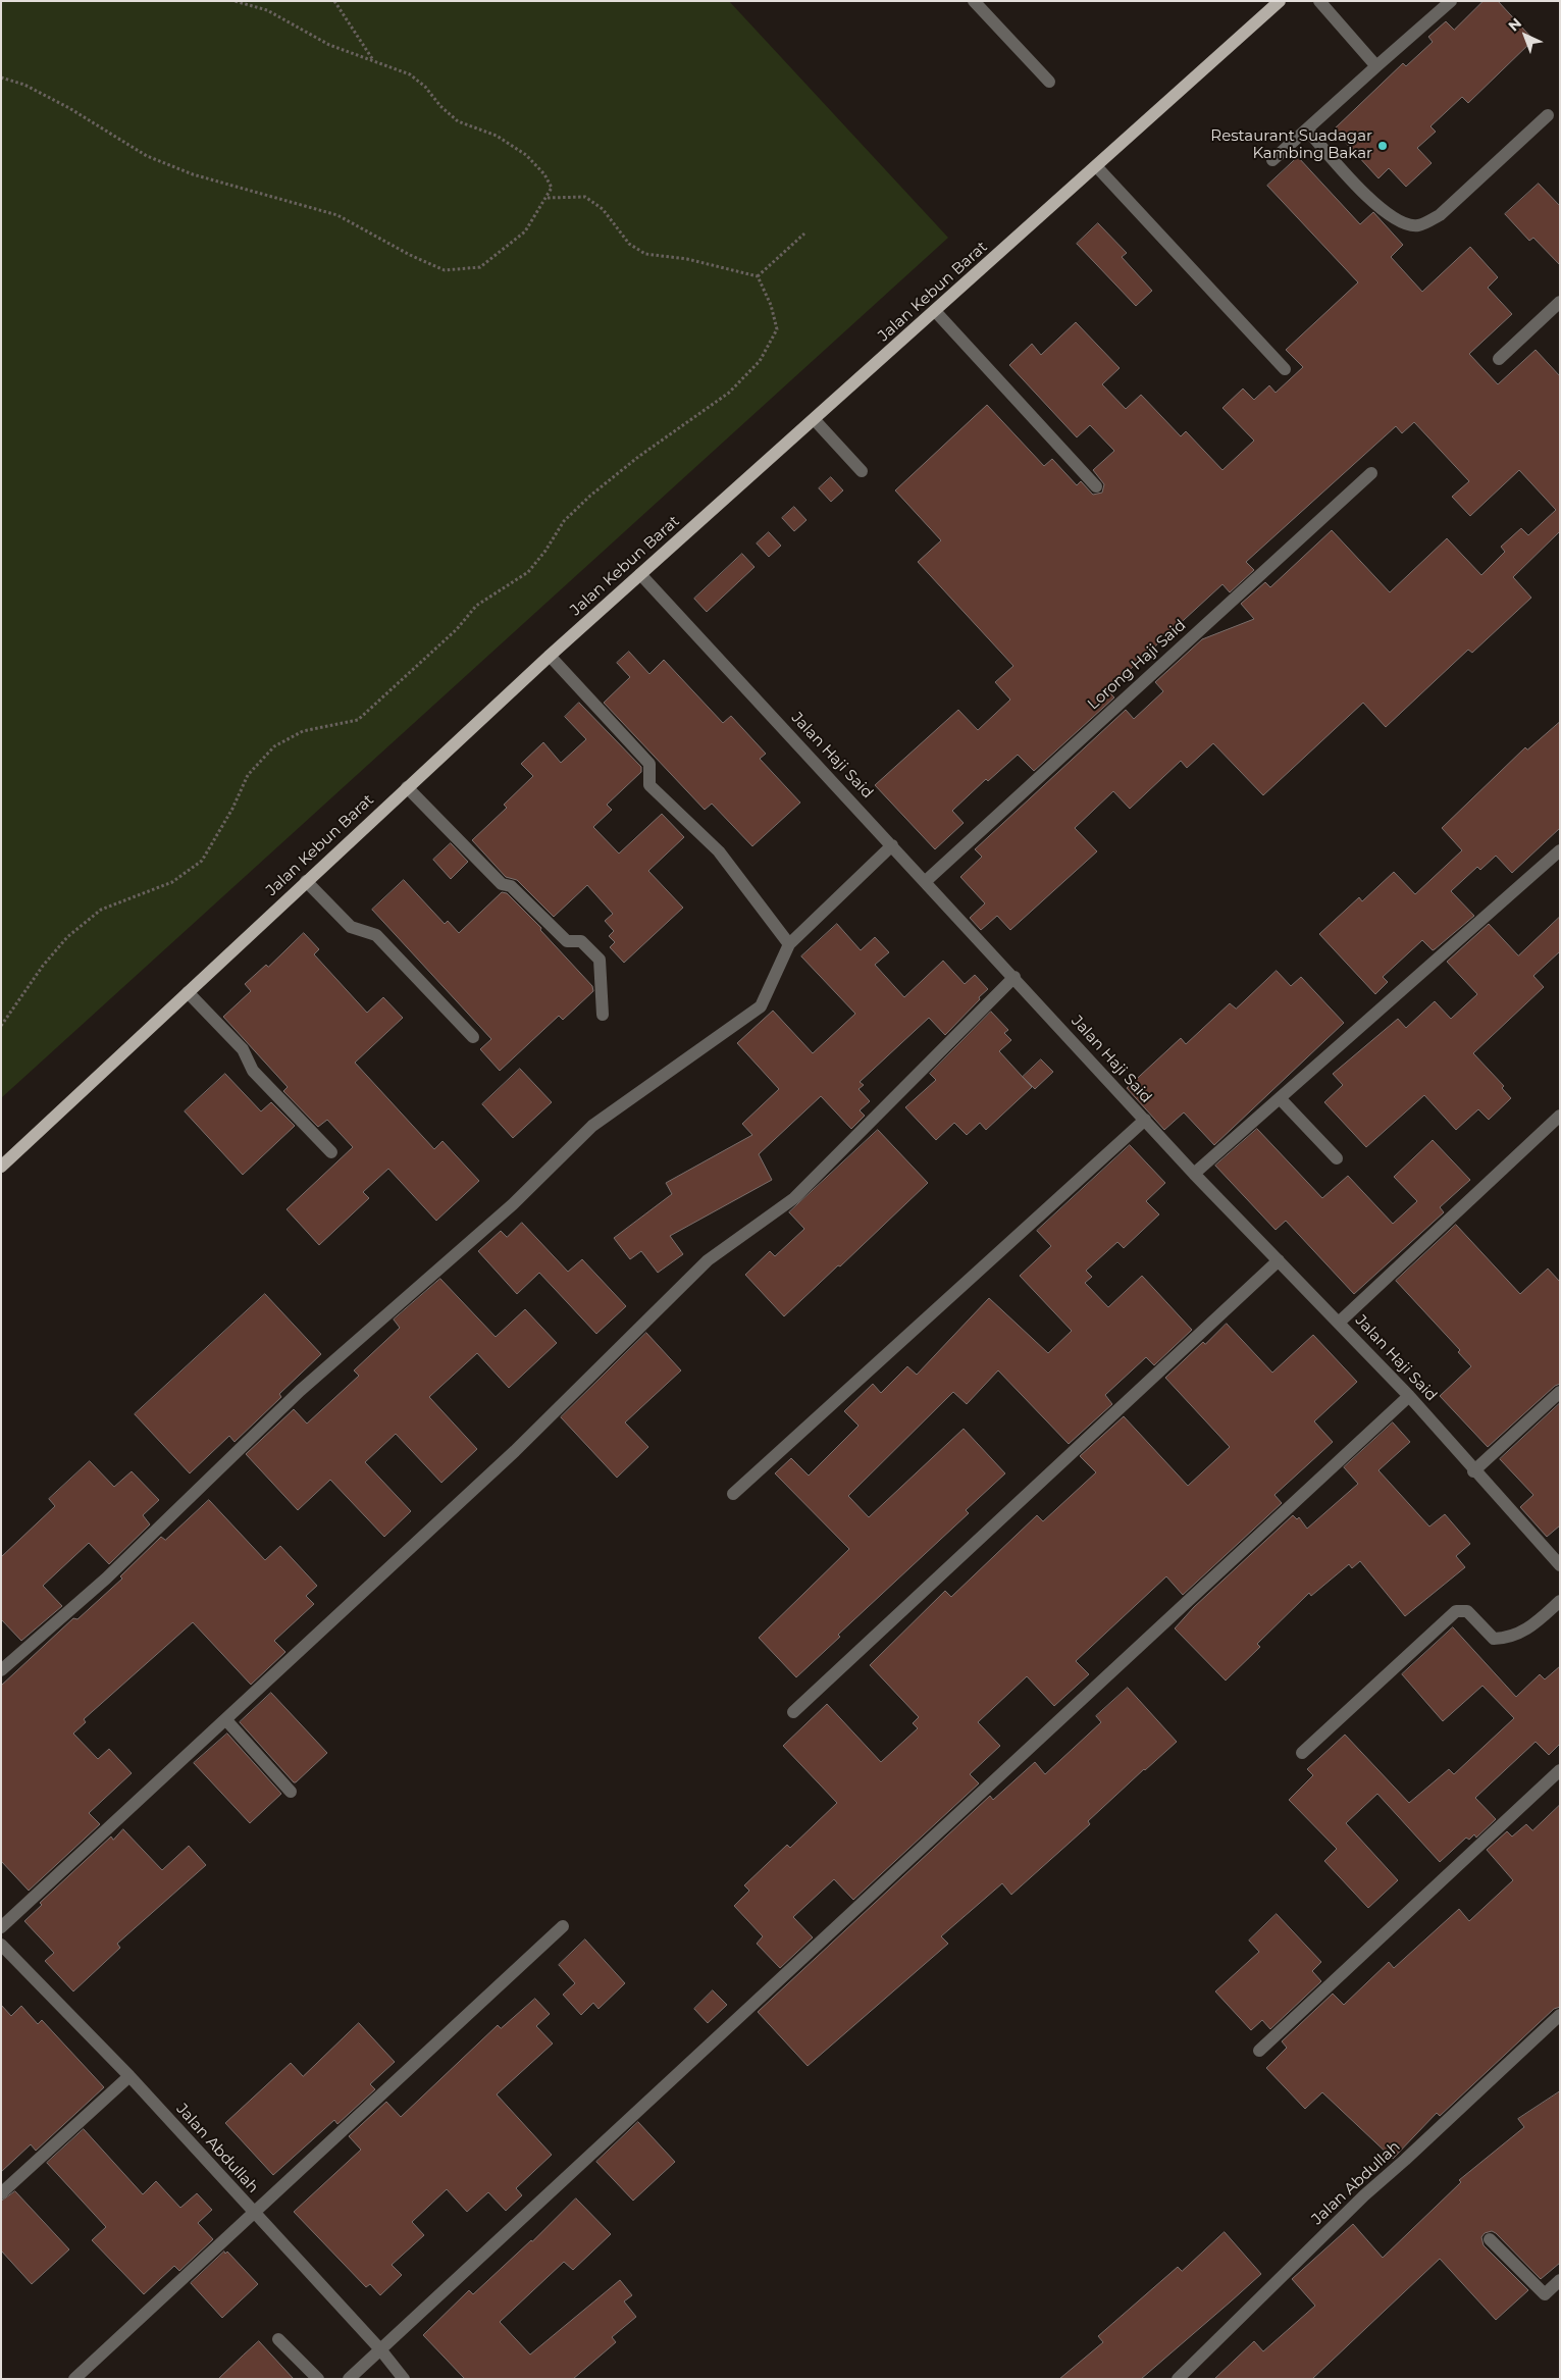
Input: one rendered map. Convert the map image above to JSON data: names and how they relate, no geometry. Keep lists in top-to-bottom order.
{
  "streets": {
    "main road": ["Jalan Kebun Barat"],
    "street": ["Lorong Haji Said", "Jalan Haji Said", "Jalan Abdullah"]
  },
  "crossings": [
    ["Jalan Kebun Barat", "Jalan Haji Said"],
    ["Lorong Haji Said", "Jalan Haji Said"]
  ],
  "places": ["Restaurant Suadagar Kambing Bakar"],
  "north": "top left"
}
